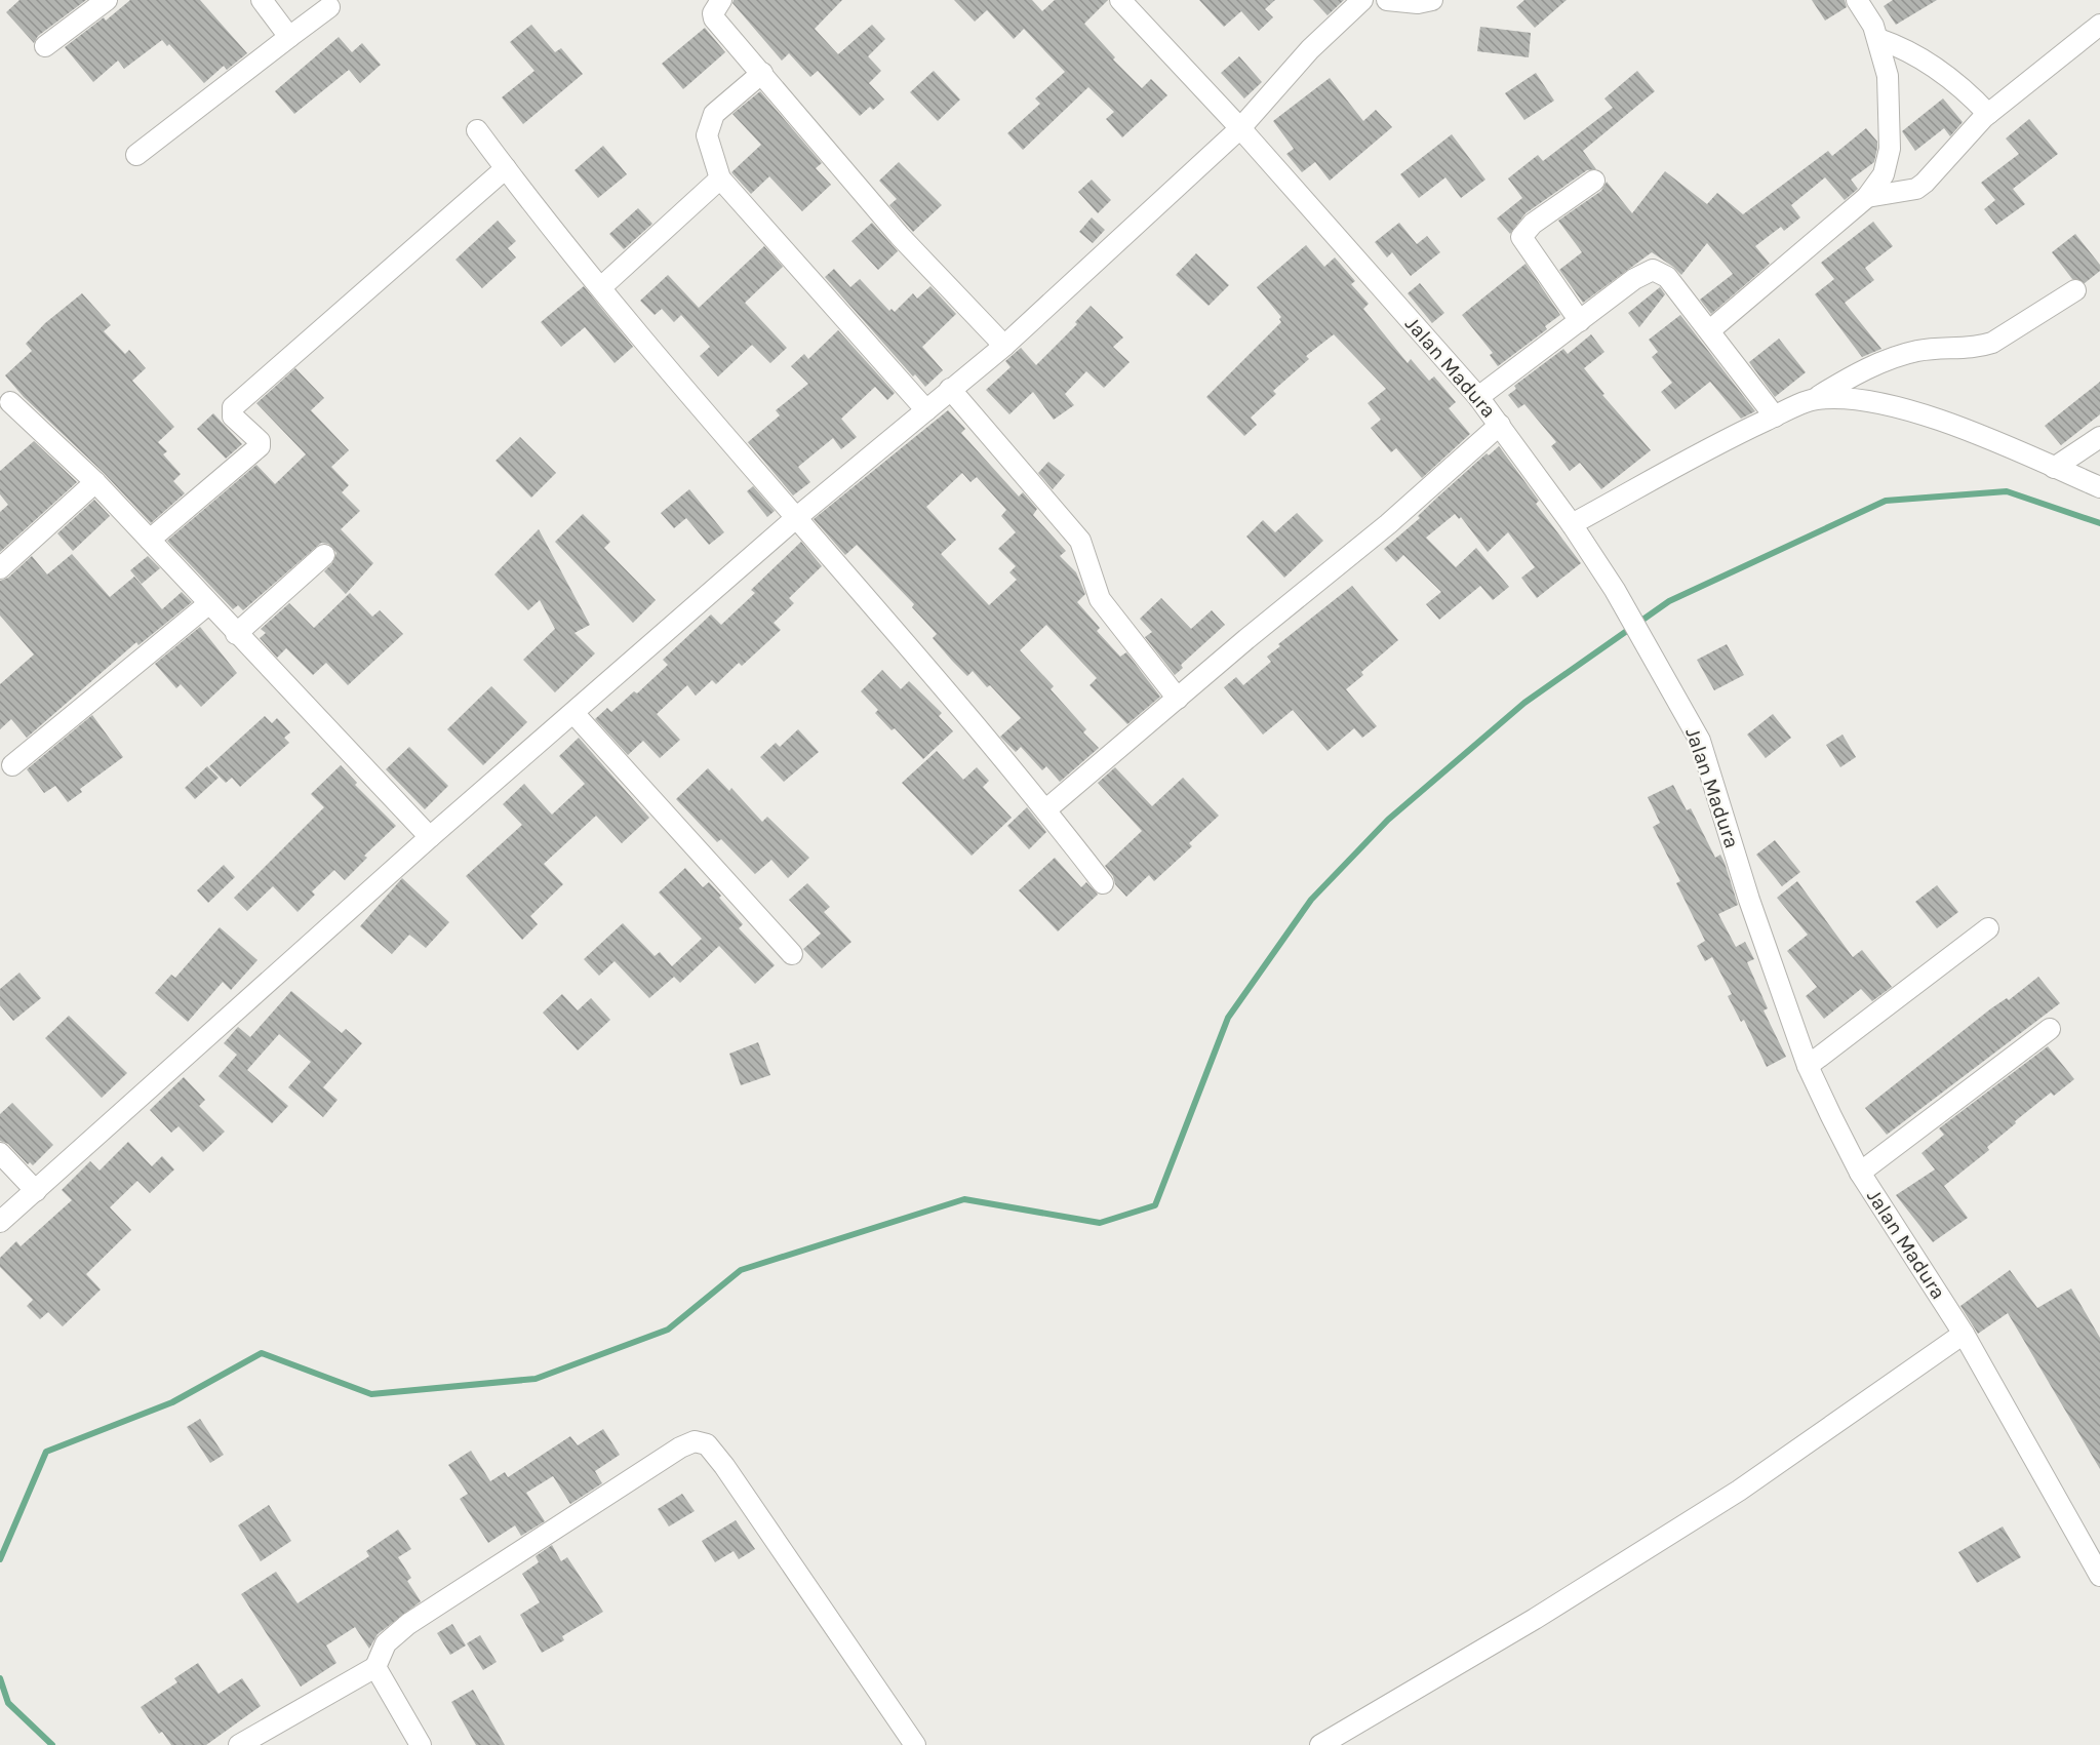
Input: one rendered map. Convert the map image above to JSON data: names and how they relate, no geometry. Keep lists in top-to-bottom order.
{
  "streets": {
    "street": ["Jalan Madura"]
  }
}
